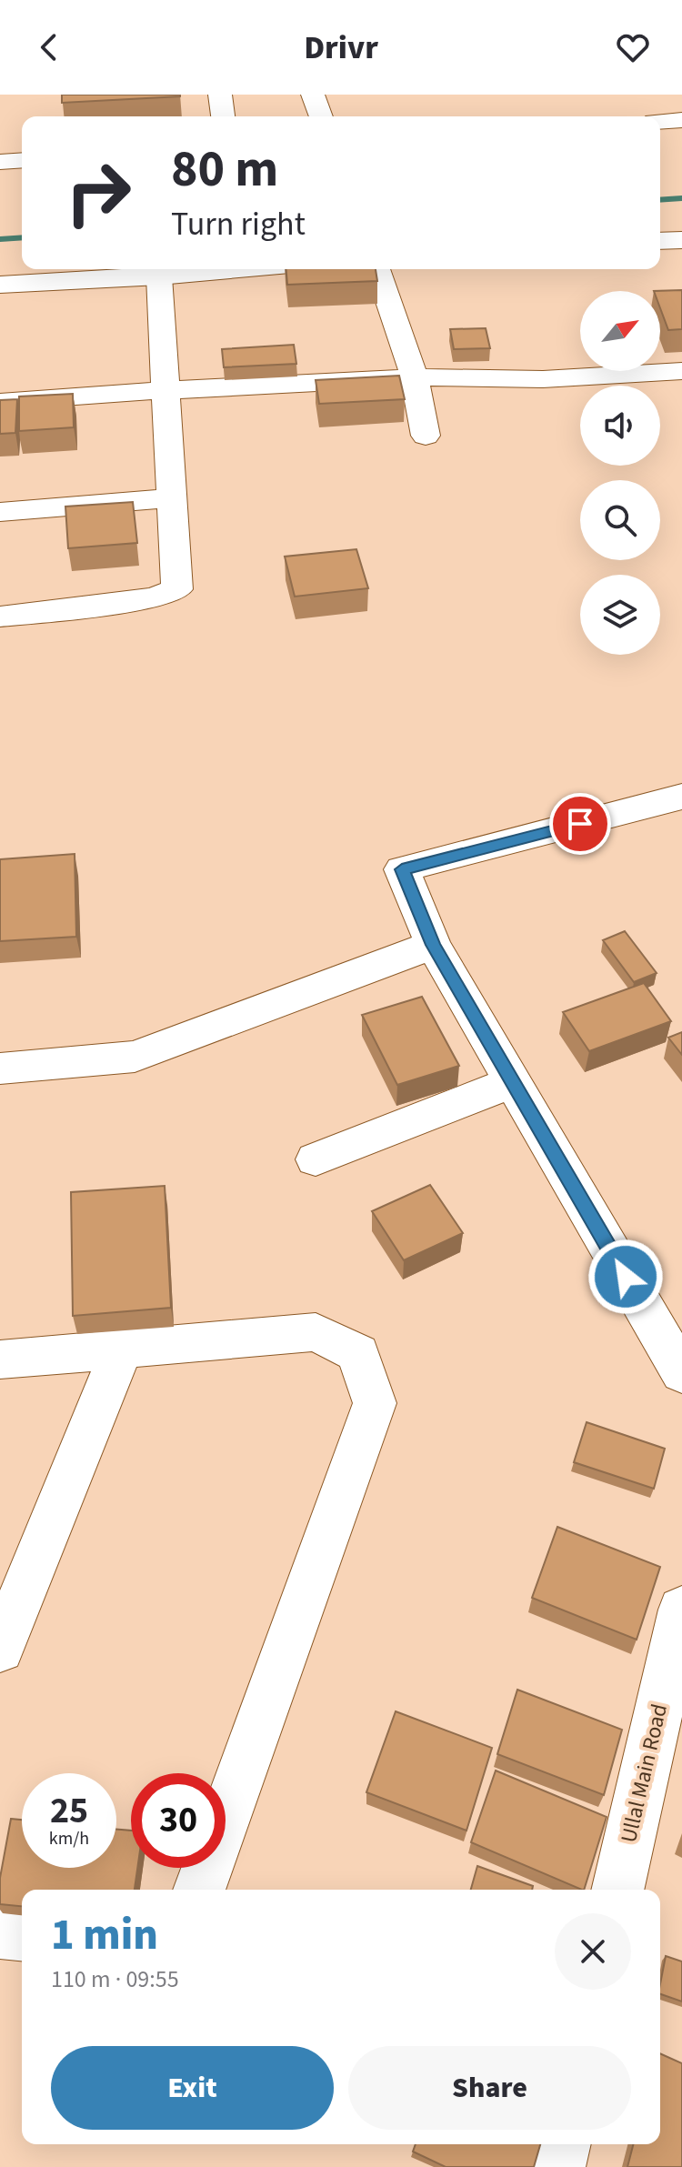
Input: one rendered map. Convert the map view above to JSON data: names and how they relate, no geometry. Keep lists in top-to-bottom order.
{
  "streets": {
    "street": ["Ullal Main Road"]
  },
  "north": "top right",
  "page": {
    "header": "Drivr",
    "turn": ["80 m", "Turn right"],
    "speed": "25 km/h",
    "limit": "30",
    "heading": ["1 min", "110 m · 09:55"],
    "buttons": ["Exit", "Share"]
  }
}
